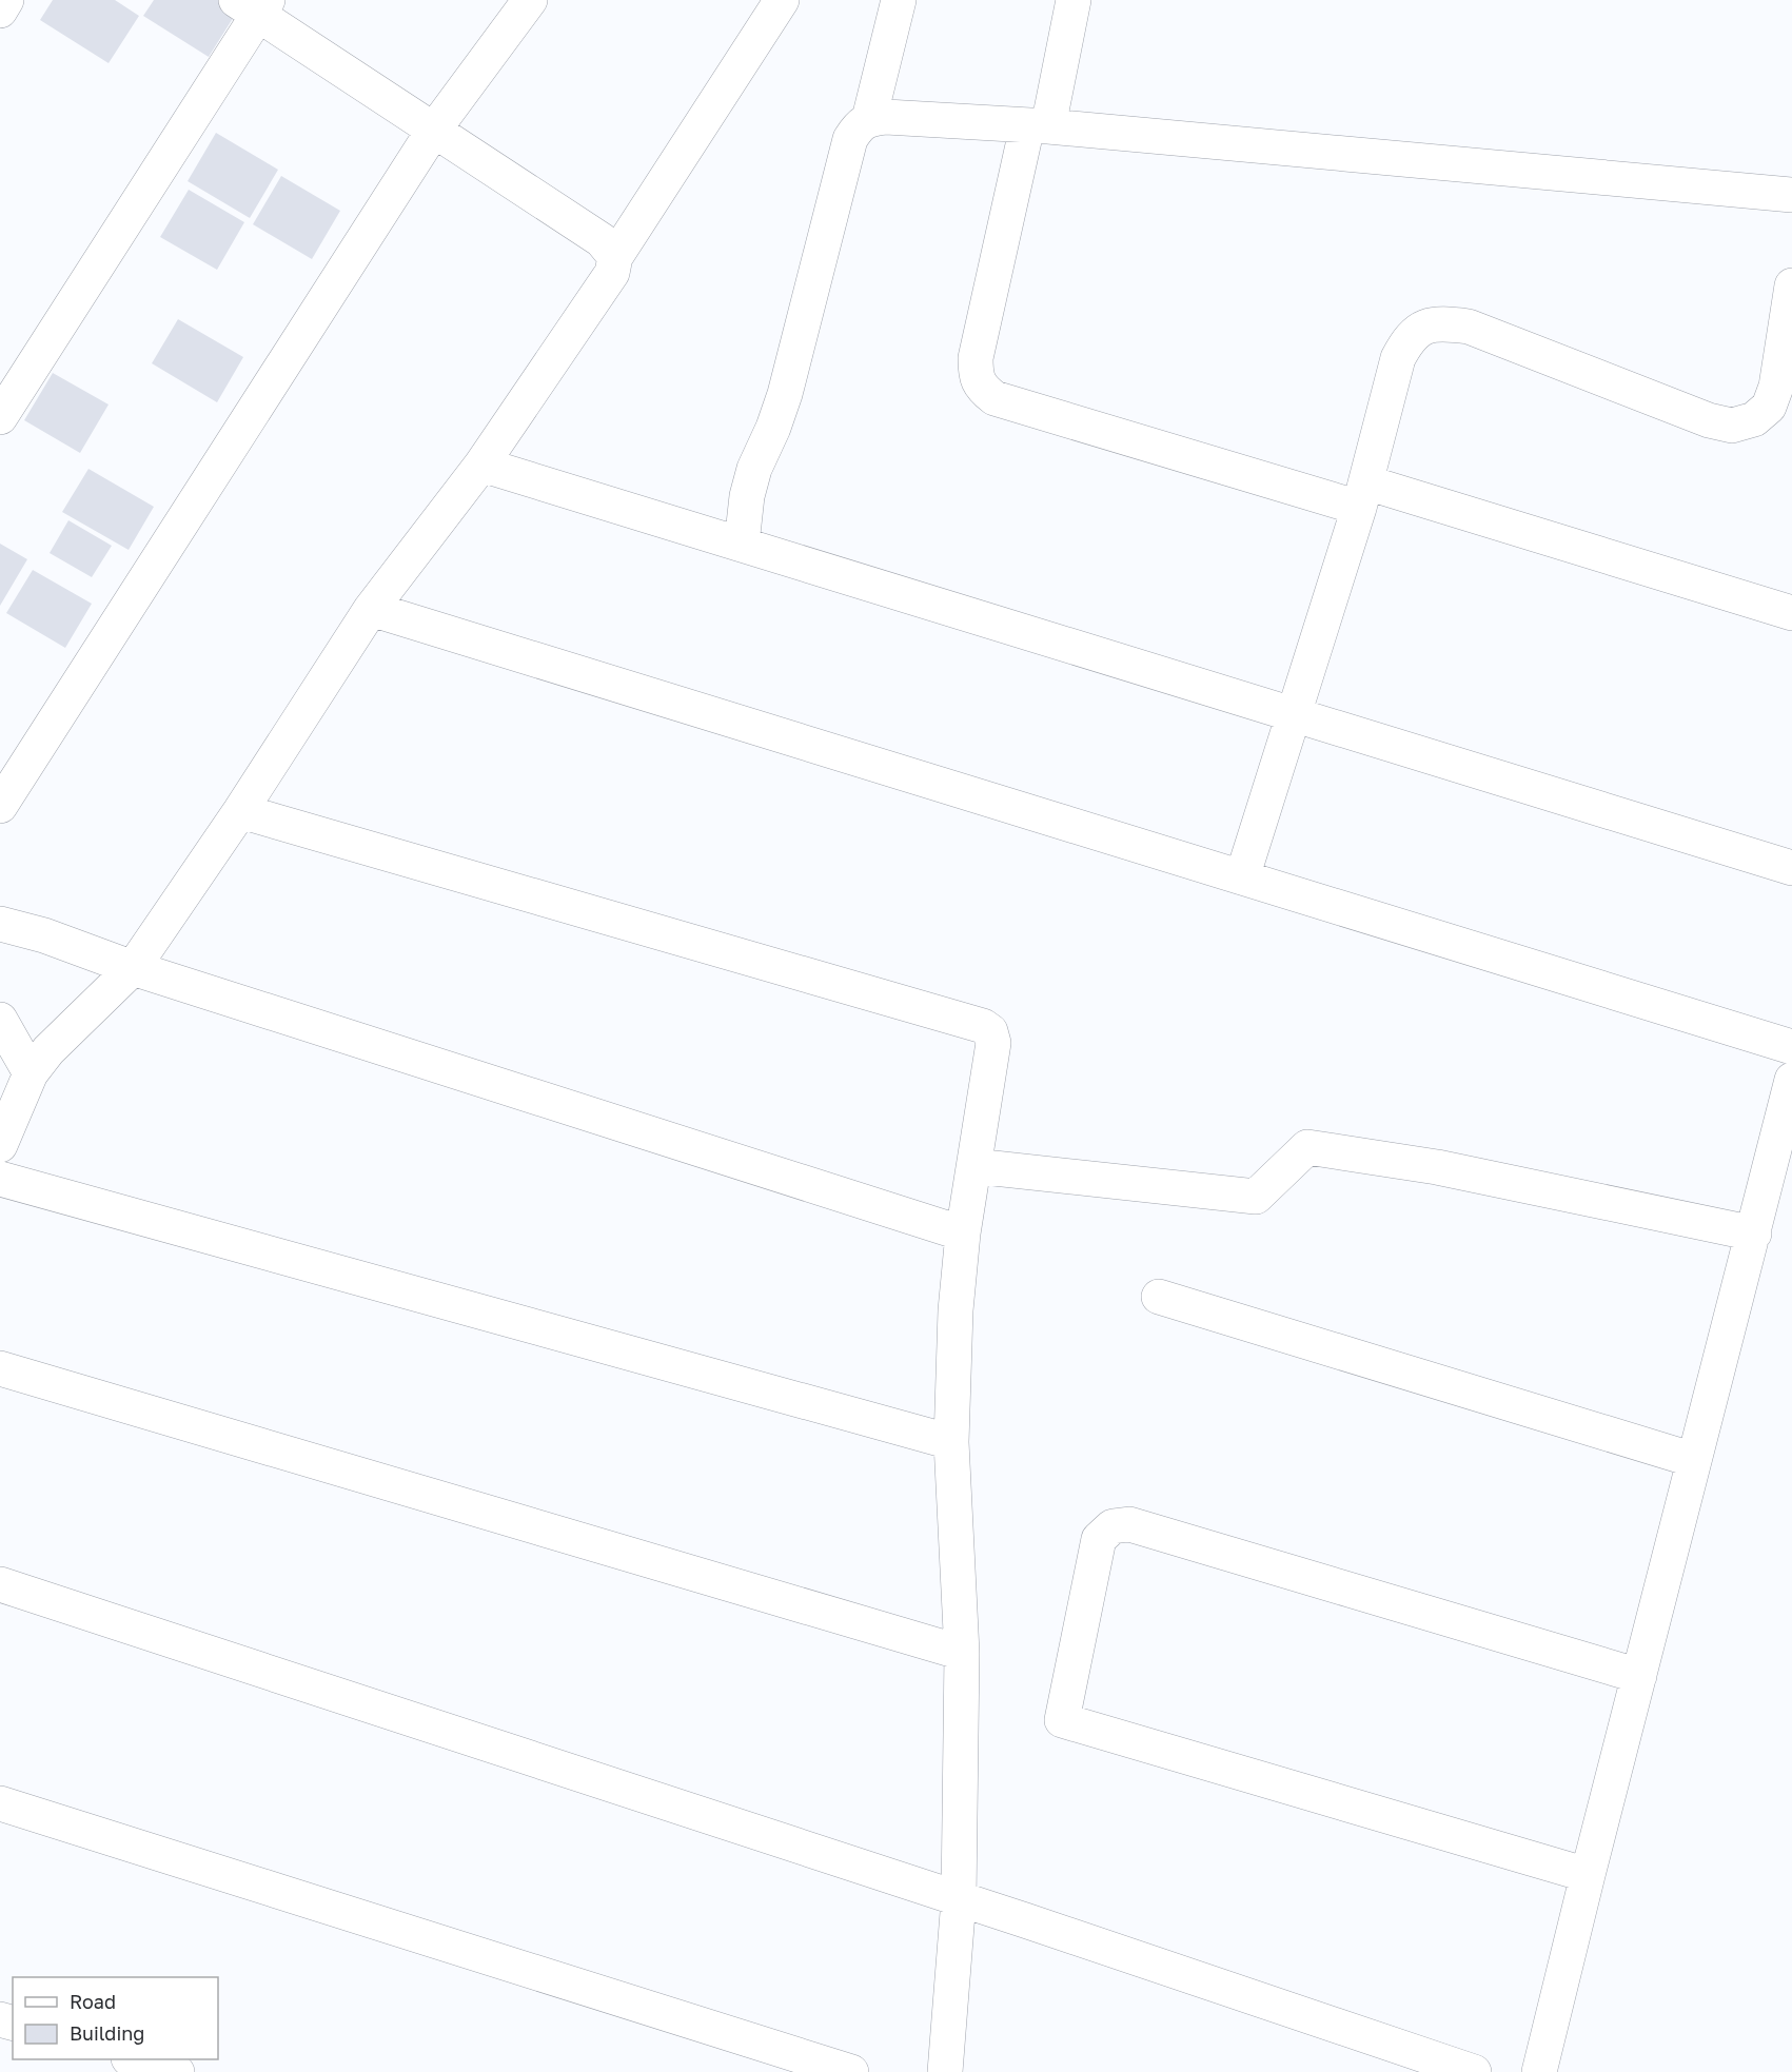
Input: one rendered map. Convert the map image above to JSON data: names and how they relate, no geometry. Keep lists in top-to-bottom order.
{
  "legend": ["Road", "Building"]
}
